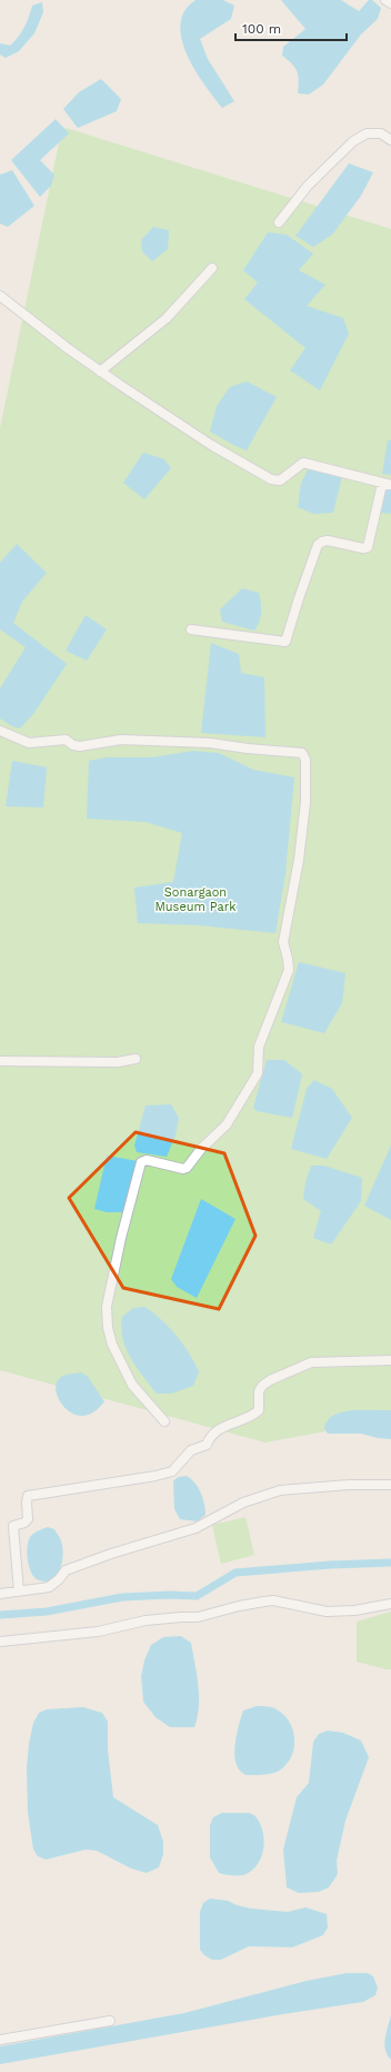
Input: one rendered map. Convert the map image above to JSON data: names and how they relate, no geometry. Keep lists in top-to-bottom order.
{
  "parks": ["Sonargaon Museum Park"],
  "scale_bar": "100 m"
}
